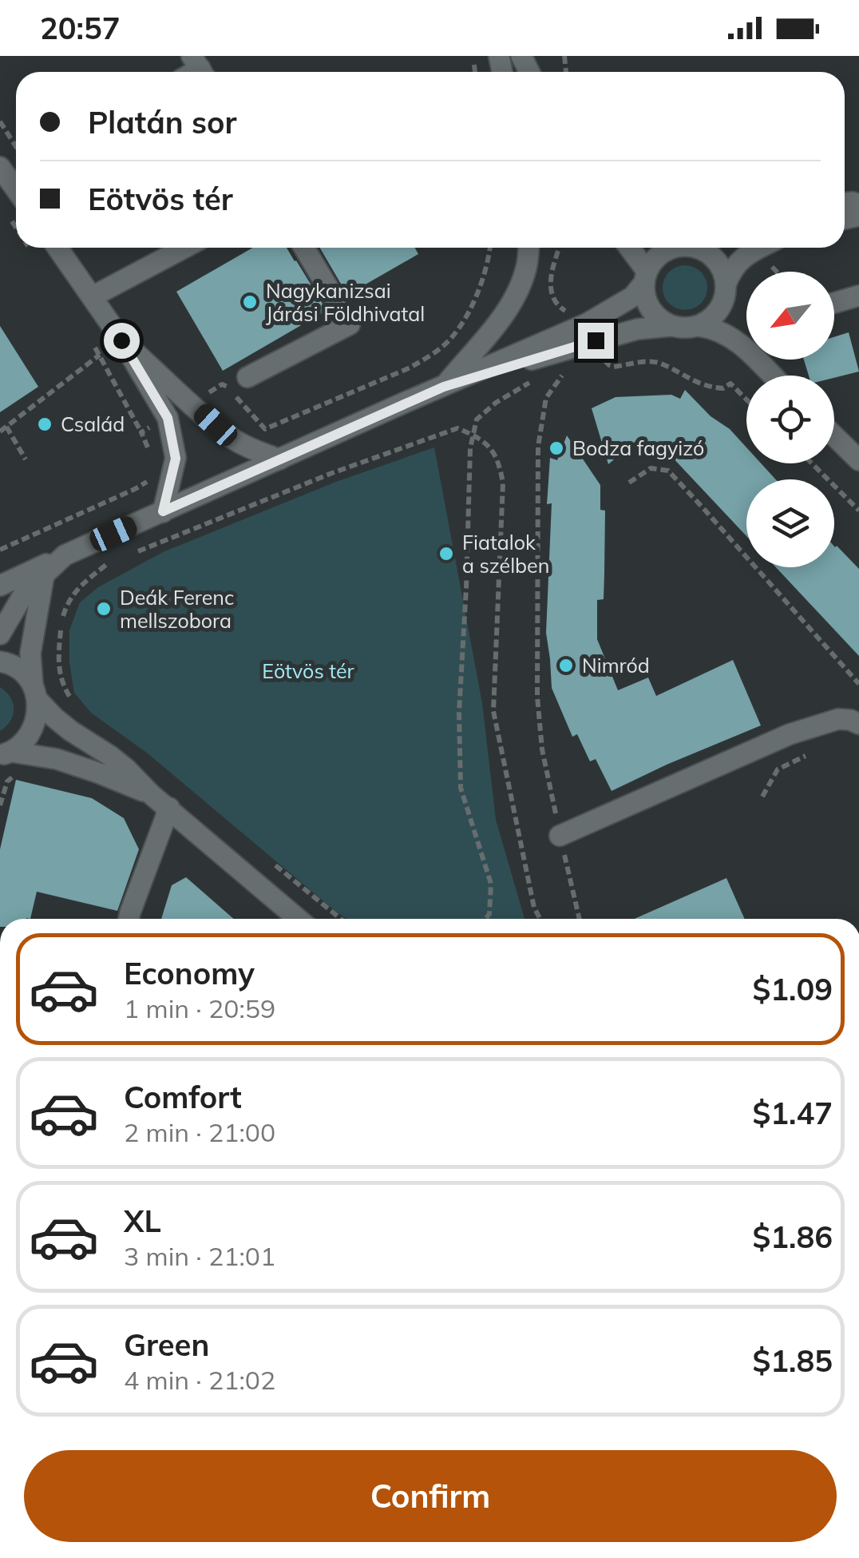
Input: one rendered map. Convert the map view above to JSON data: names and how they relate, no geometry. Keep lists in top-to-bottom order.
{
  "parks": ["Eötvös tér"],
  "places": [
    "Nagykanizsai Járási Földhivatal",
    "Család",
    "Bodza fagyizó",
    "Fiatalok a szélben",
    "Deák Ferenc mellszobora",
    "Nimród"
  ],
  "north": "bottom left",
  "page": {
    "status": "20:57",
    "banner": ["Platán sor", "Eötvös tér"],
    "list": [
      {
        "name": "Economy",
        "note": "1 min · 20:59",
        "value": "$1.09"
      },
      {
        "name": "Comfort",
        "note": "2 min · 21:00",
        "value": "$1.47"
      },
      {
        "name": "XL",
        "note": "3 min · 21:01",
        "value": "$1.86"
      },
      {
        "name": "Green",
        "note": "4 min · 21:02",
        "value": "$1.85"
      }
    ],
    "buttons": "Confirm"
  }
}
